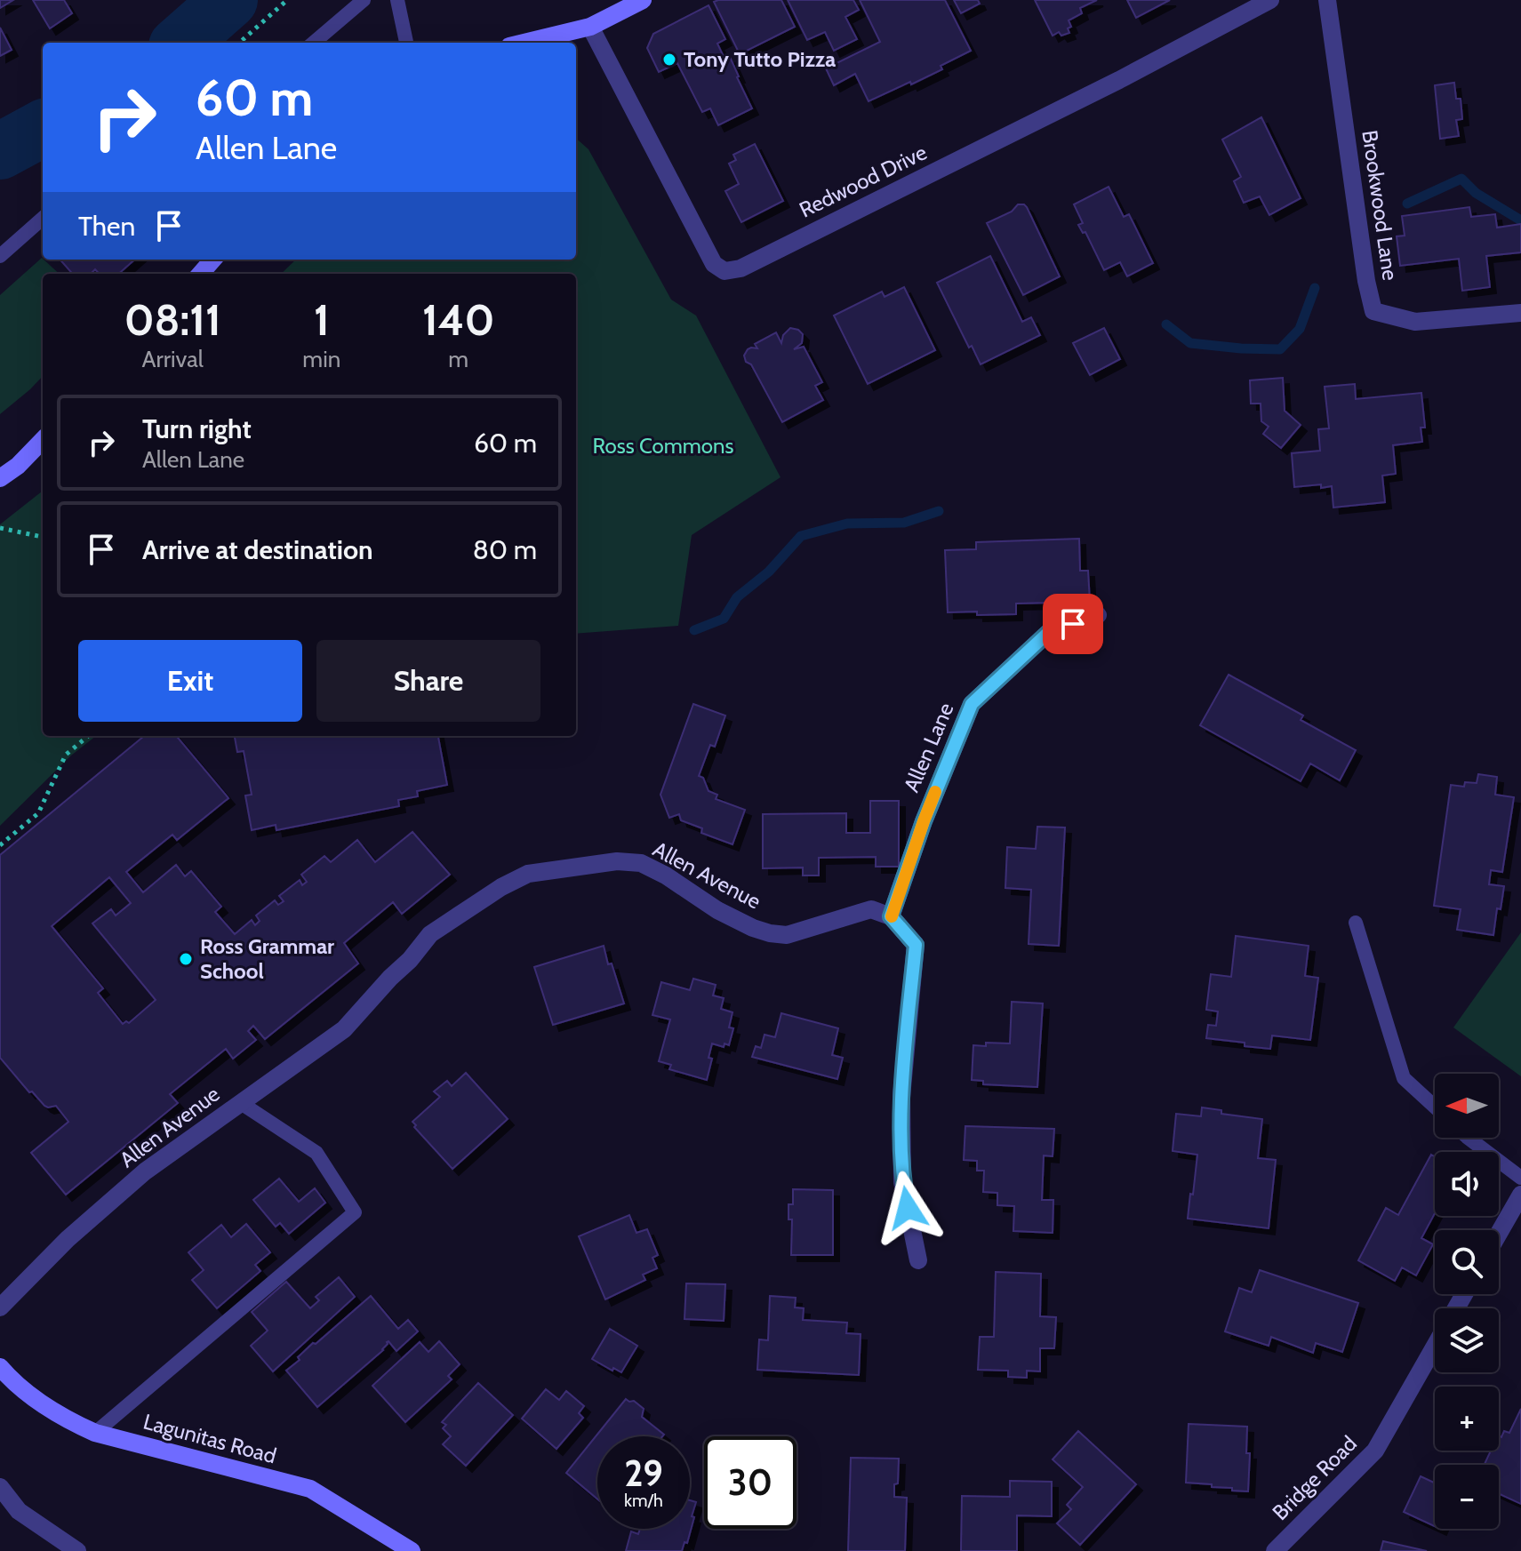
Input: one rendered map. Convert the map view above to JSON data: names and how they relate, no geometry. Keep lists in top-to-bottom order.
{
  "streets": {
    "street": [
      "Redwood Drive",
      "Brookwood Lane",
      "Allen Lane",
      "Allen Avenue",
      "Lagunitas Road",
      "Bridge Road"
    ]
  },
  "crossings": [
    ["Allen Lane", "Allen Avenue"]
  ],
  "parks": ["Ross Commons"],
  "places": ["Tony Tutto Pizza", "Ross Grammar School"],
  "north": "left",
  "page": {
    "turn": ["60 m", "Allen Lane"],
    "then": "Then",
    "eta": [
      "08:11",
      "Arrival",
      "1",
      "min",
      "140",
      "m"
    ],
    "list": [
      {
        "name": "Turn right",
        "note": "Allen Lane",
        "value": "60 m"
      },
      {
        "name": "Arrive at destination",
        "value": "80 m"
      }
    ],
    "buttons": ["Exit", "Share"],
    "map_buttons": ["+", "−"],
    "speed": "29 km/h",
    "limit": "30"
  }
}
